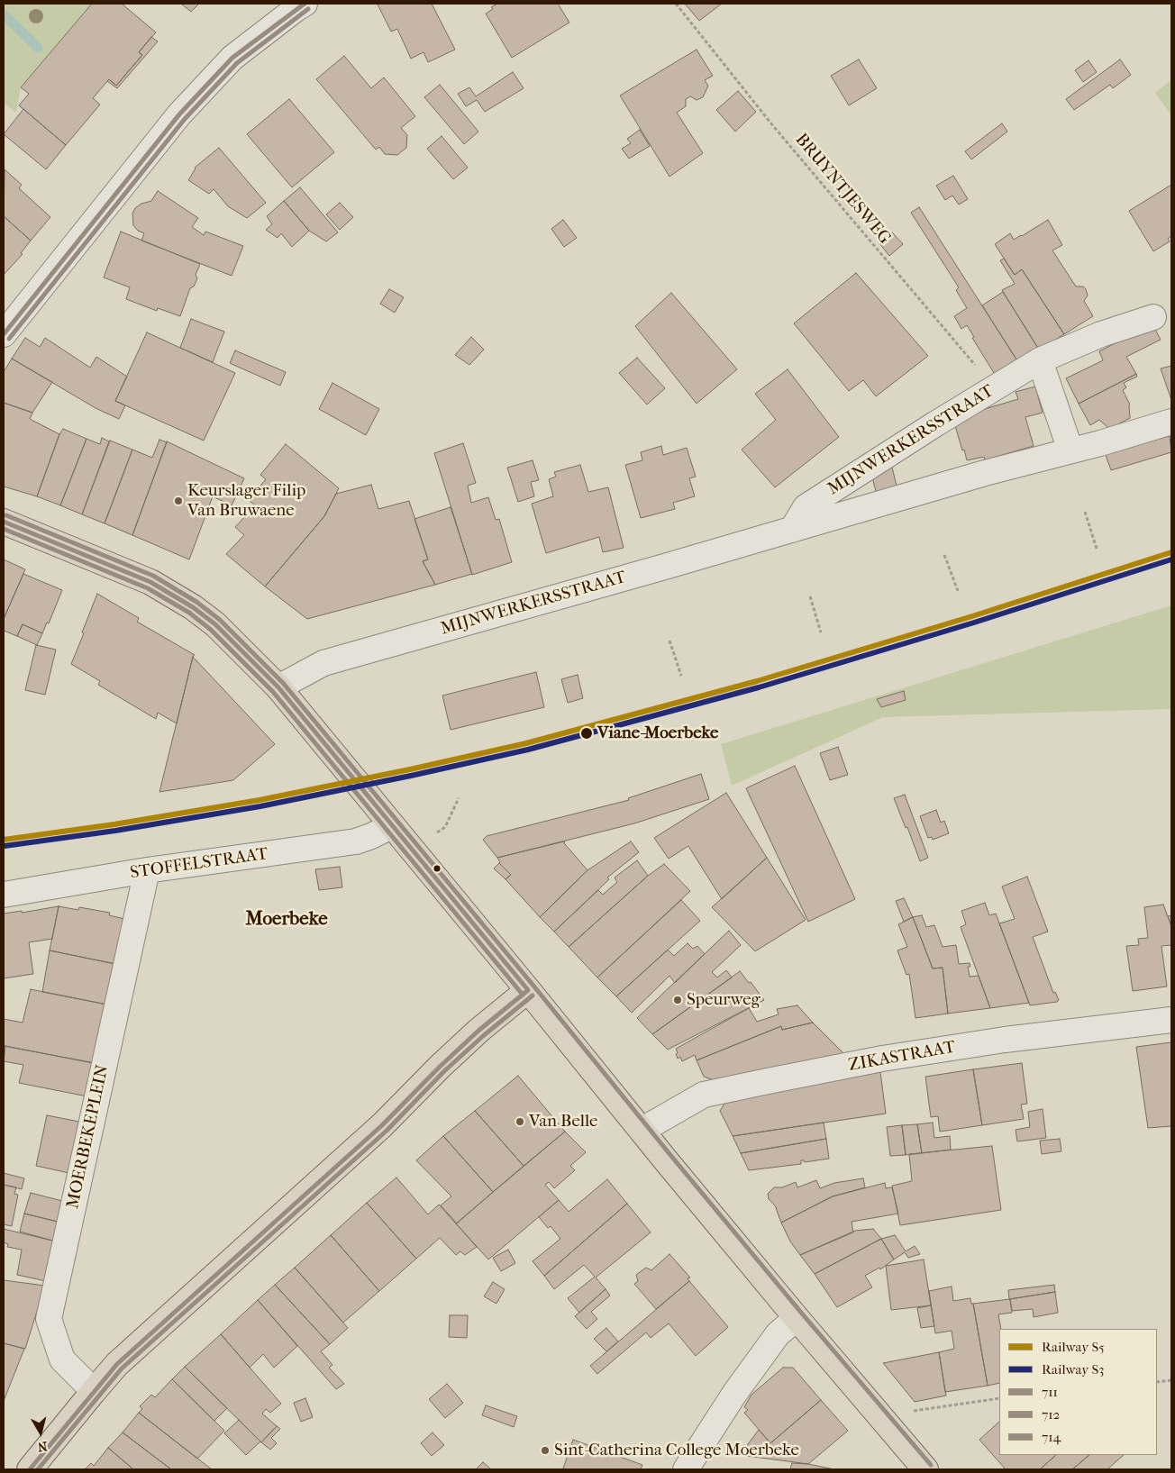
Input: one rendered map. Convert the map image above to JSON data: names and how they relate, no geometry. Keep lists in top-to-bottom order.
{
  "streets": {
    "street": [
      "MIJNWERKERSSTRAAT",
      "STOFFELSTRAAT",
      "ZIKASTRAAT",
      "MOERBEKEPLEIN"
    ],
    "path": ["BRUYNTJESWEG"]
  },
  "crossings": [
    ["BRUYNTJESWEG", "MIJNWERKERSSTRAAT"],
    ["STOFFELSTRAAT", "MOERBEKEPLEIN"]
  ],
  "districts": ["Moerbeke"],
  "places": [
    "Keurslager Filip Van Bruwaene",
    "Viane-Moerbeke",
    "Speurweg",
    "Van Belle",
    "Sint-Catherina College Moerbeke"
  ],
  "lines": [
    "transit line 711",
    "transit line 712",
    "transit line 714",
    "rail line S5",
    "rail line S3"
  ],
  "legend": [
    "Railway S5",
    "Railway S3",
    "711",
    "712",
    "714"
  ],
  "north": "bottom"
}
